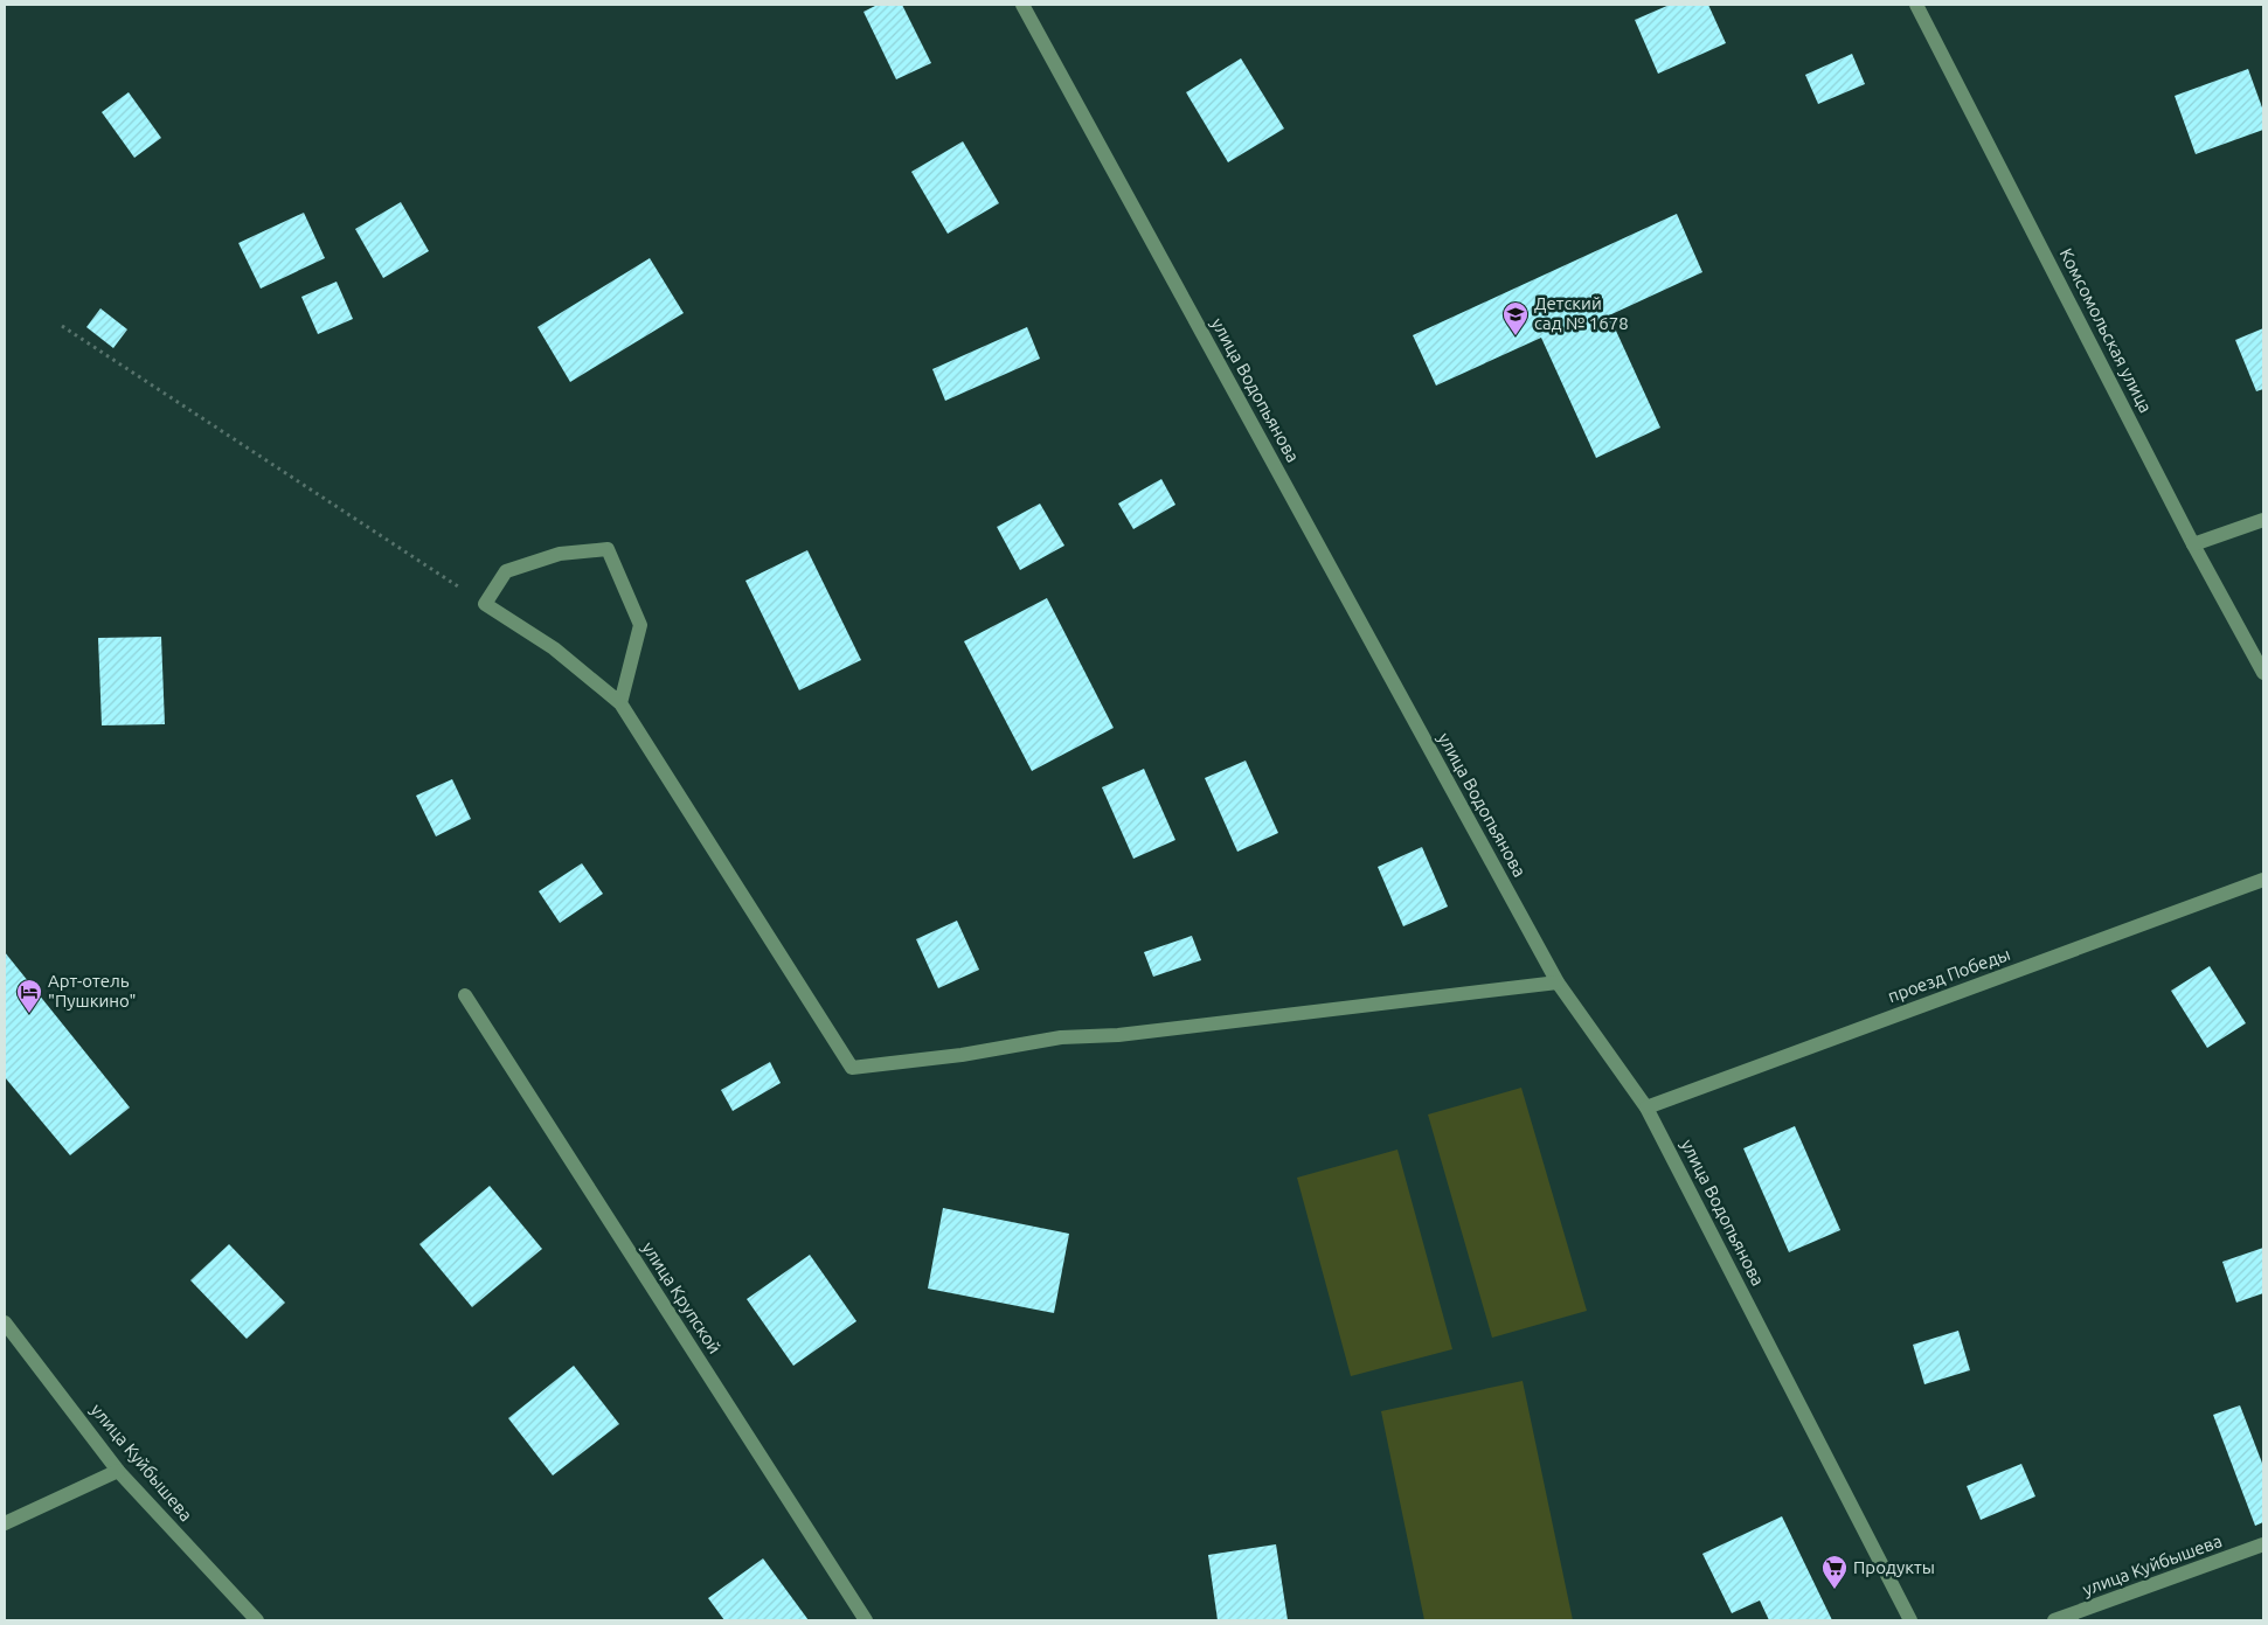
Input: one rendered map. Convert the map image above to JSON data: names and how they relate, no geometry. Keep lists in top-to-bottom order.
{
  "streets": {
    "street": [
      "Комсомольская улица",
      "улица Водопьянова",
      "проезд Победы",
      "улица Крупской",
      "улица Куйбышева"
    ]
  },
  "crossings": [
    ["улица Водопьянова", "проезд Победы"]
  ],
  "places": {
    "school or university": ["Детский сад № 1678"],
    "hotel": ["Арт-отель \"Пушкино\""],
    "supermarket": ["Продукты"]
  }
}
